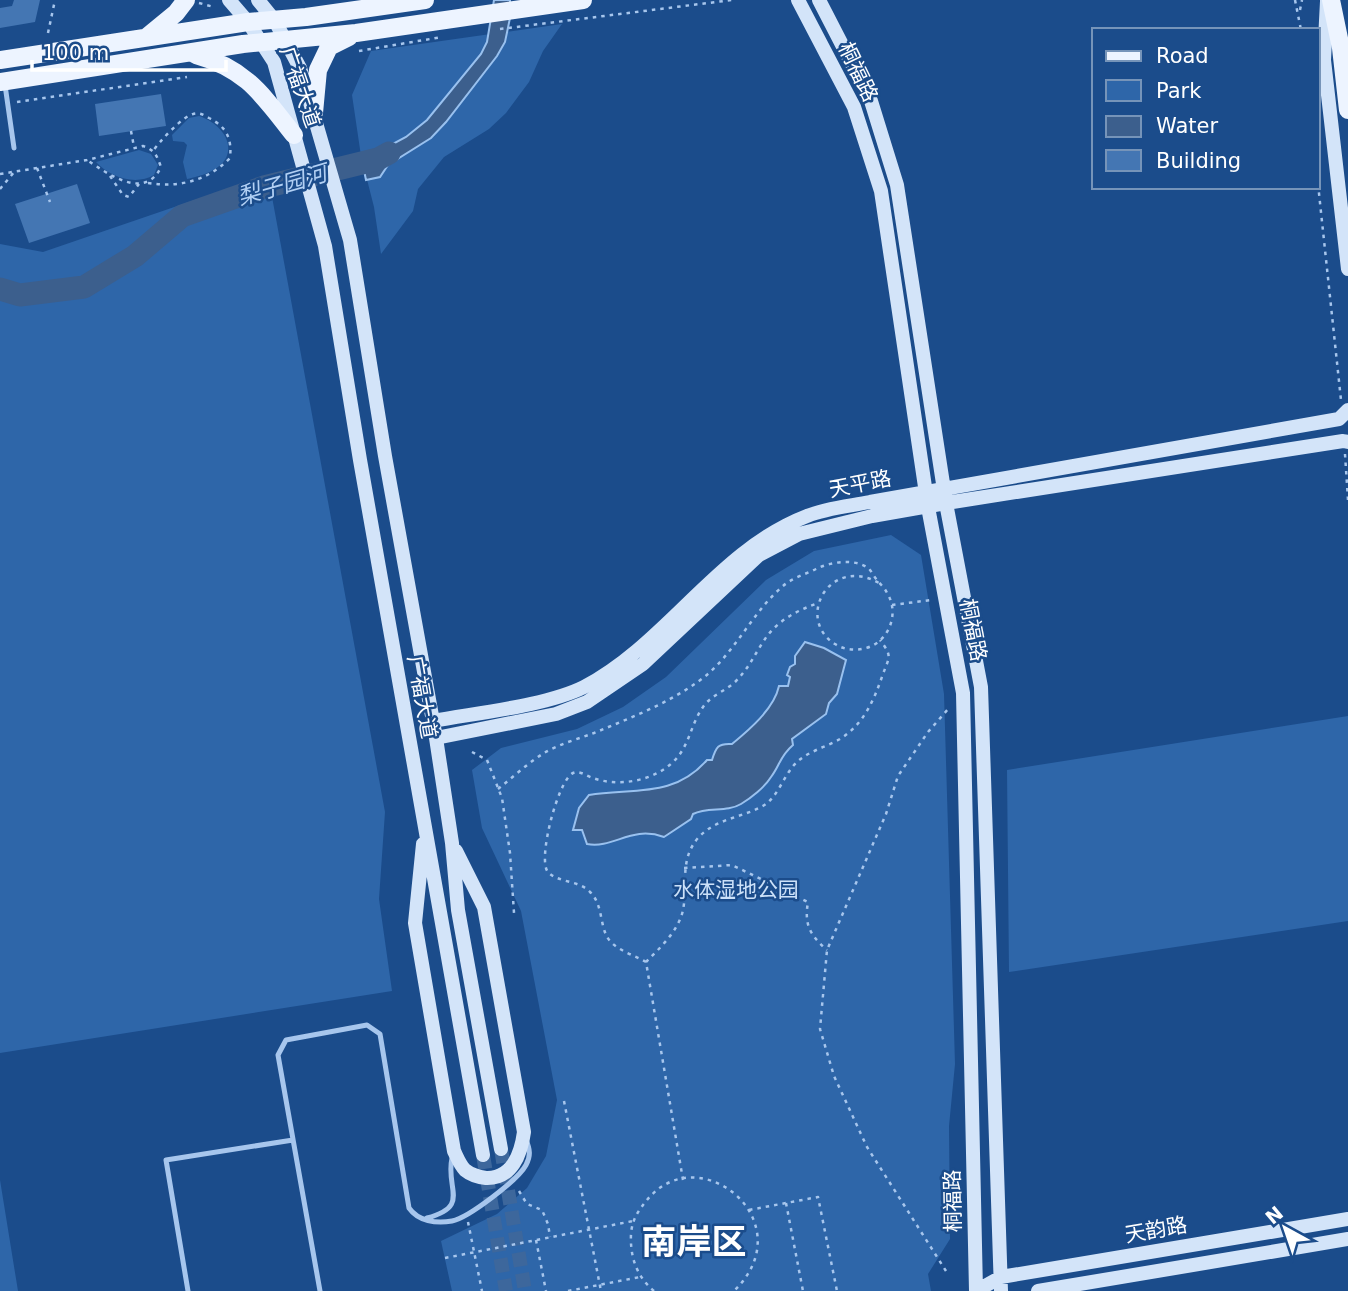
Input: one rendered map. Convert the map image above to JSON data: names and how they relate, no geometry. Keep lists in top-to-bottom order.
{
  "streets": {
    "street": [
      "桐福路",
      "广福大道",
      "天平路",
      "天韵路"
    ]
  },
  "crossings": [
    ["桐福路", "天平路"],
    ["桐福路", "天韵路"],
    ["广福大道", "天平路"]
  ],
  "districts": ["南岸区"],
  "water": ["梨子园河"],
  "parks": ["水体湿地公园"],
  "legend": [
    "Road",
    "Park",
    "Water",
    "Building"
  ],
  "scale_bar": "100 m",
  "north": "top left"
}
